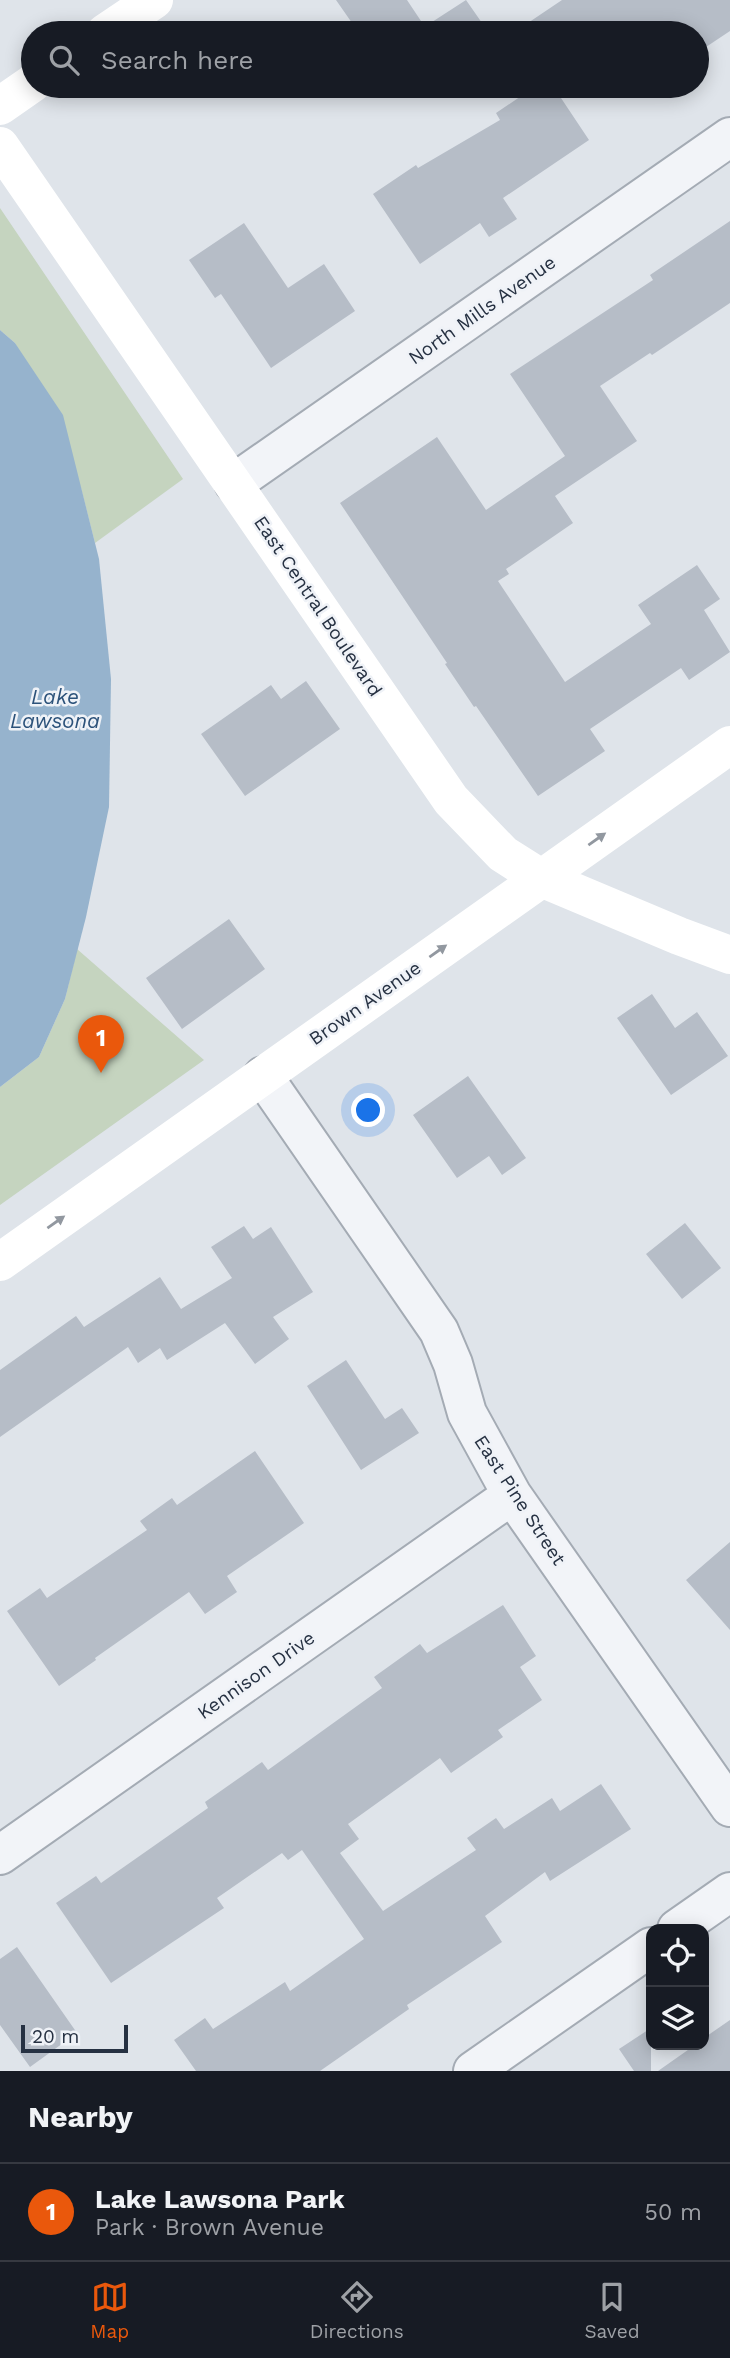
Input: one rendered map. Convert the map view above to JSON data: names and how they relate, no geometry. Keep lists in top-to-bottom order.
{
  "streets": {
    "street": [
      "North Mills Avenue",
      "East Central Boulevard",
      "Brown Avenue",
      "East Pine Street",
      "Kennison Drive"
    ]
  },
  "crossings": [
    ["North Mills Avenue", "East Central Boulevard"],
    ["East Central Boulevard", "Brown Avenue"],
    ["Brown Avenue", "East Pine Street"],
    ["East Pine Street", "Kennison Drive"]
  ],
  "one_way": ["Brown Avenue"],
  "water": ["Lake Lawsona"],
  "scale_bar": "20 m",
  "page": {
    "search": "Search here",
    "pins": "1",
    "scale": "20 m",
    "heading": "Nearby",
    "list": [
      {
        "mark": "1",
        "name": "Lake Lawsona Park",
        "note": "Park · Brown Avenue",
        "value": "50 m"
      }
    ],
    "nav": ["Map", "Directions", "Saved"]
  }
}
